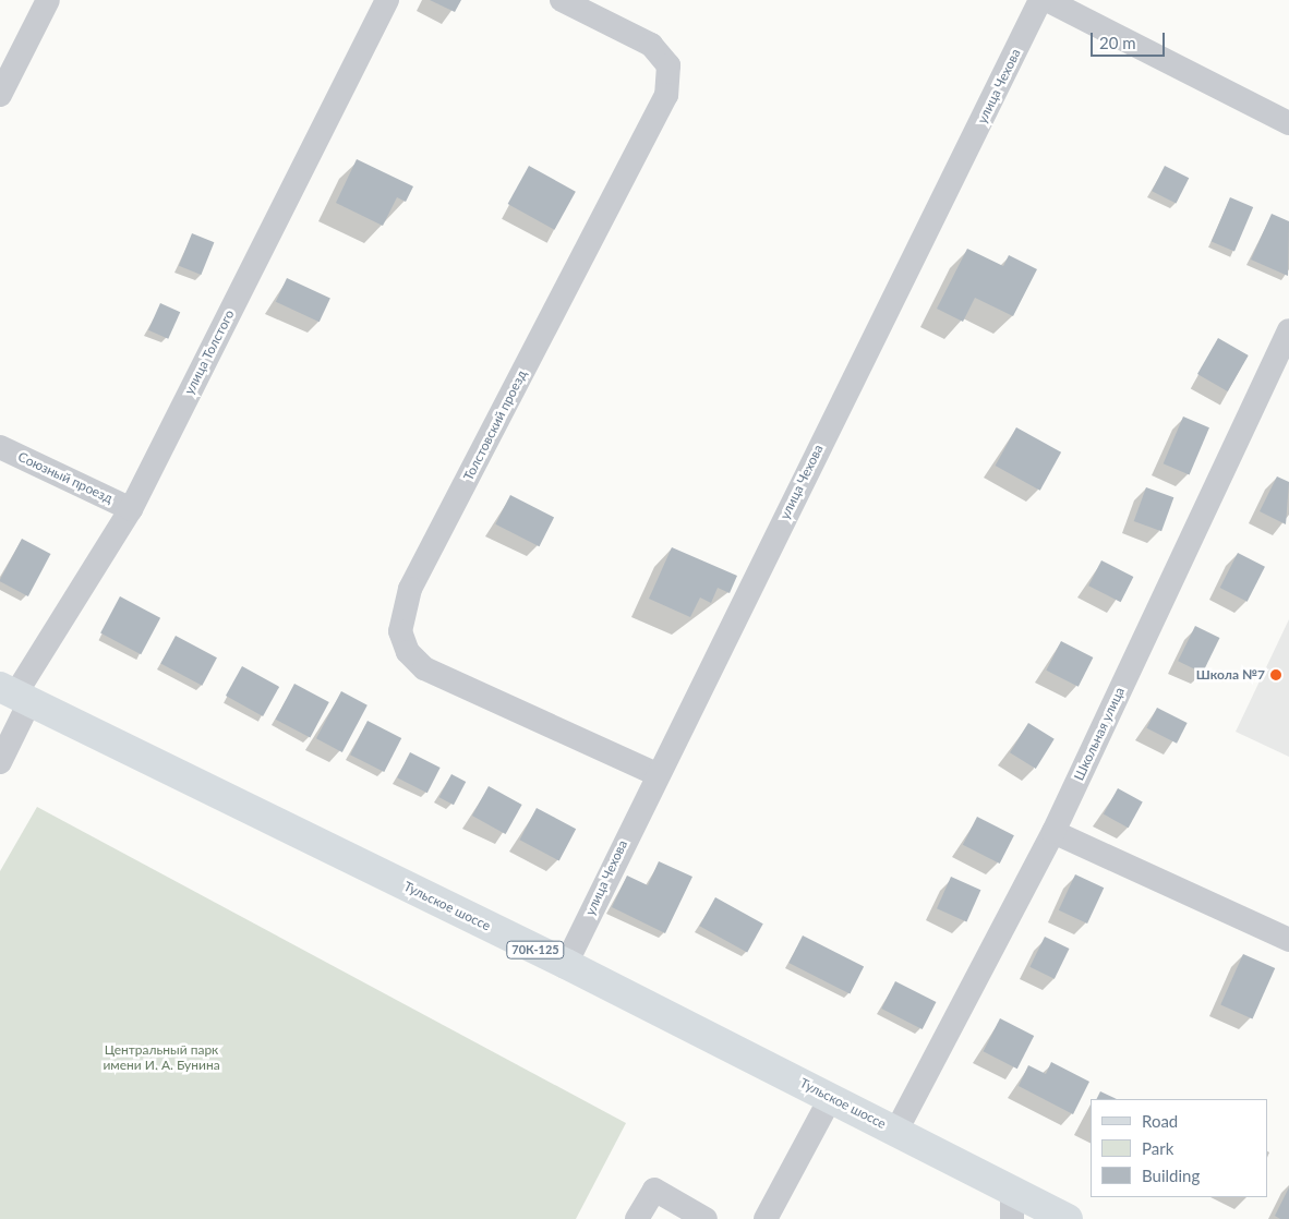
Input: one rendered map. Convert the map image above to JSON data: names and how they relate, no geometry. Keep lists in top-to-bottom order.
{
  "streets": {
    "main road": ["Тульское шоссе", "70К-125"],
    "street": [
      "улица Чехова",
      "улица Толстого",
      "Толстовский проезд",
      "Союзный проезд",
      "Школьная улица"
    ]
  },
  "crossings": [
    ["улица Чехова", "Толстовский проезд"],
    ["улица Чехова", "Тульское шоссе"],
    ["улица Толстого", "Союзный проезд"],
    ["улица Толстого", "Тульское шоссе"],
    ["Школьная улица", "Тульское шоссе"]
  ],
  "parks": ["Центральный парк имени И. А. Бунина"],
  "places": ["Школа №7"],
  "legend": ["Road", "Park", "Building"],
  "scale_bar": "20 m"
}
